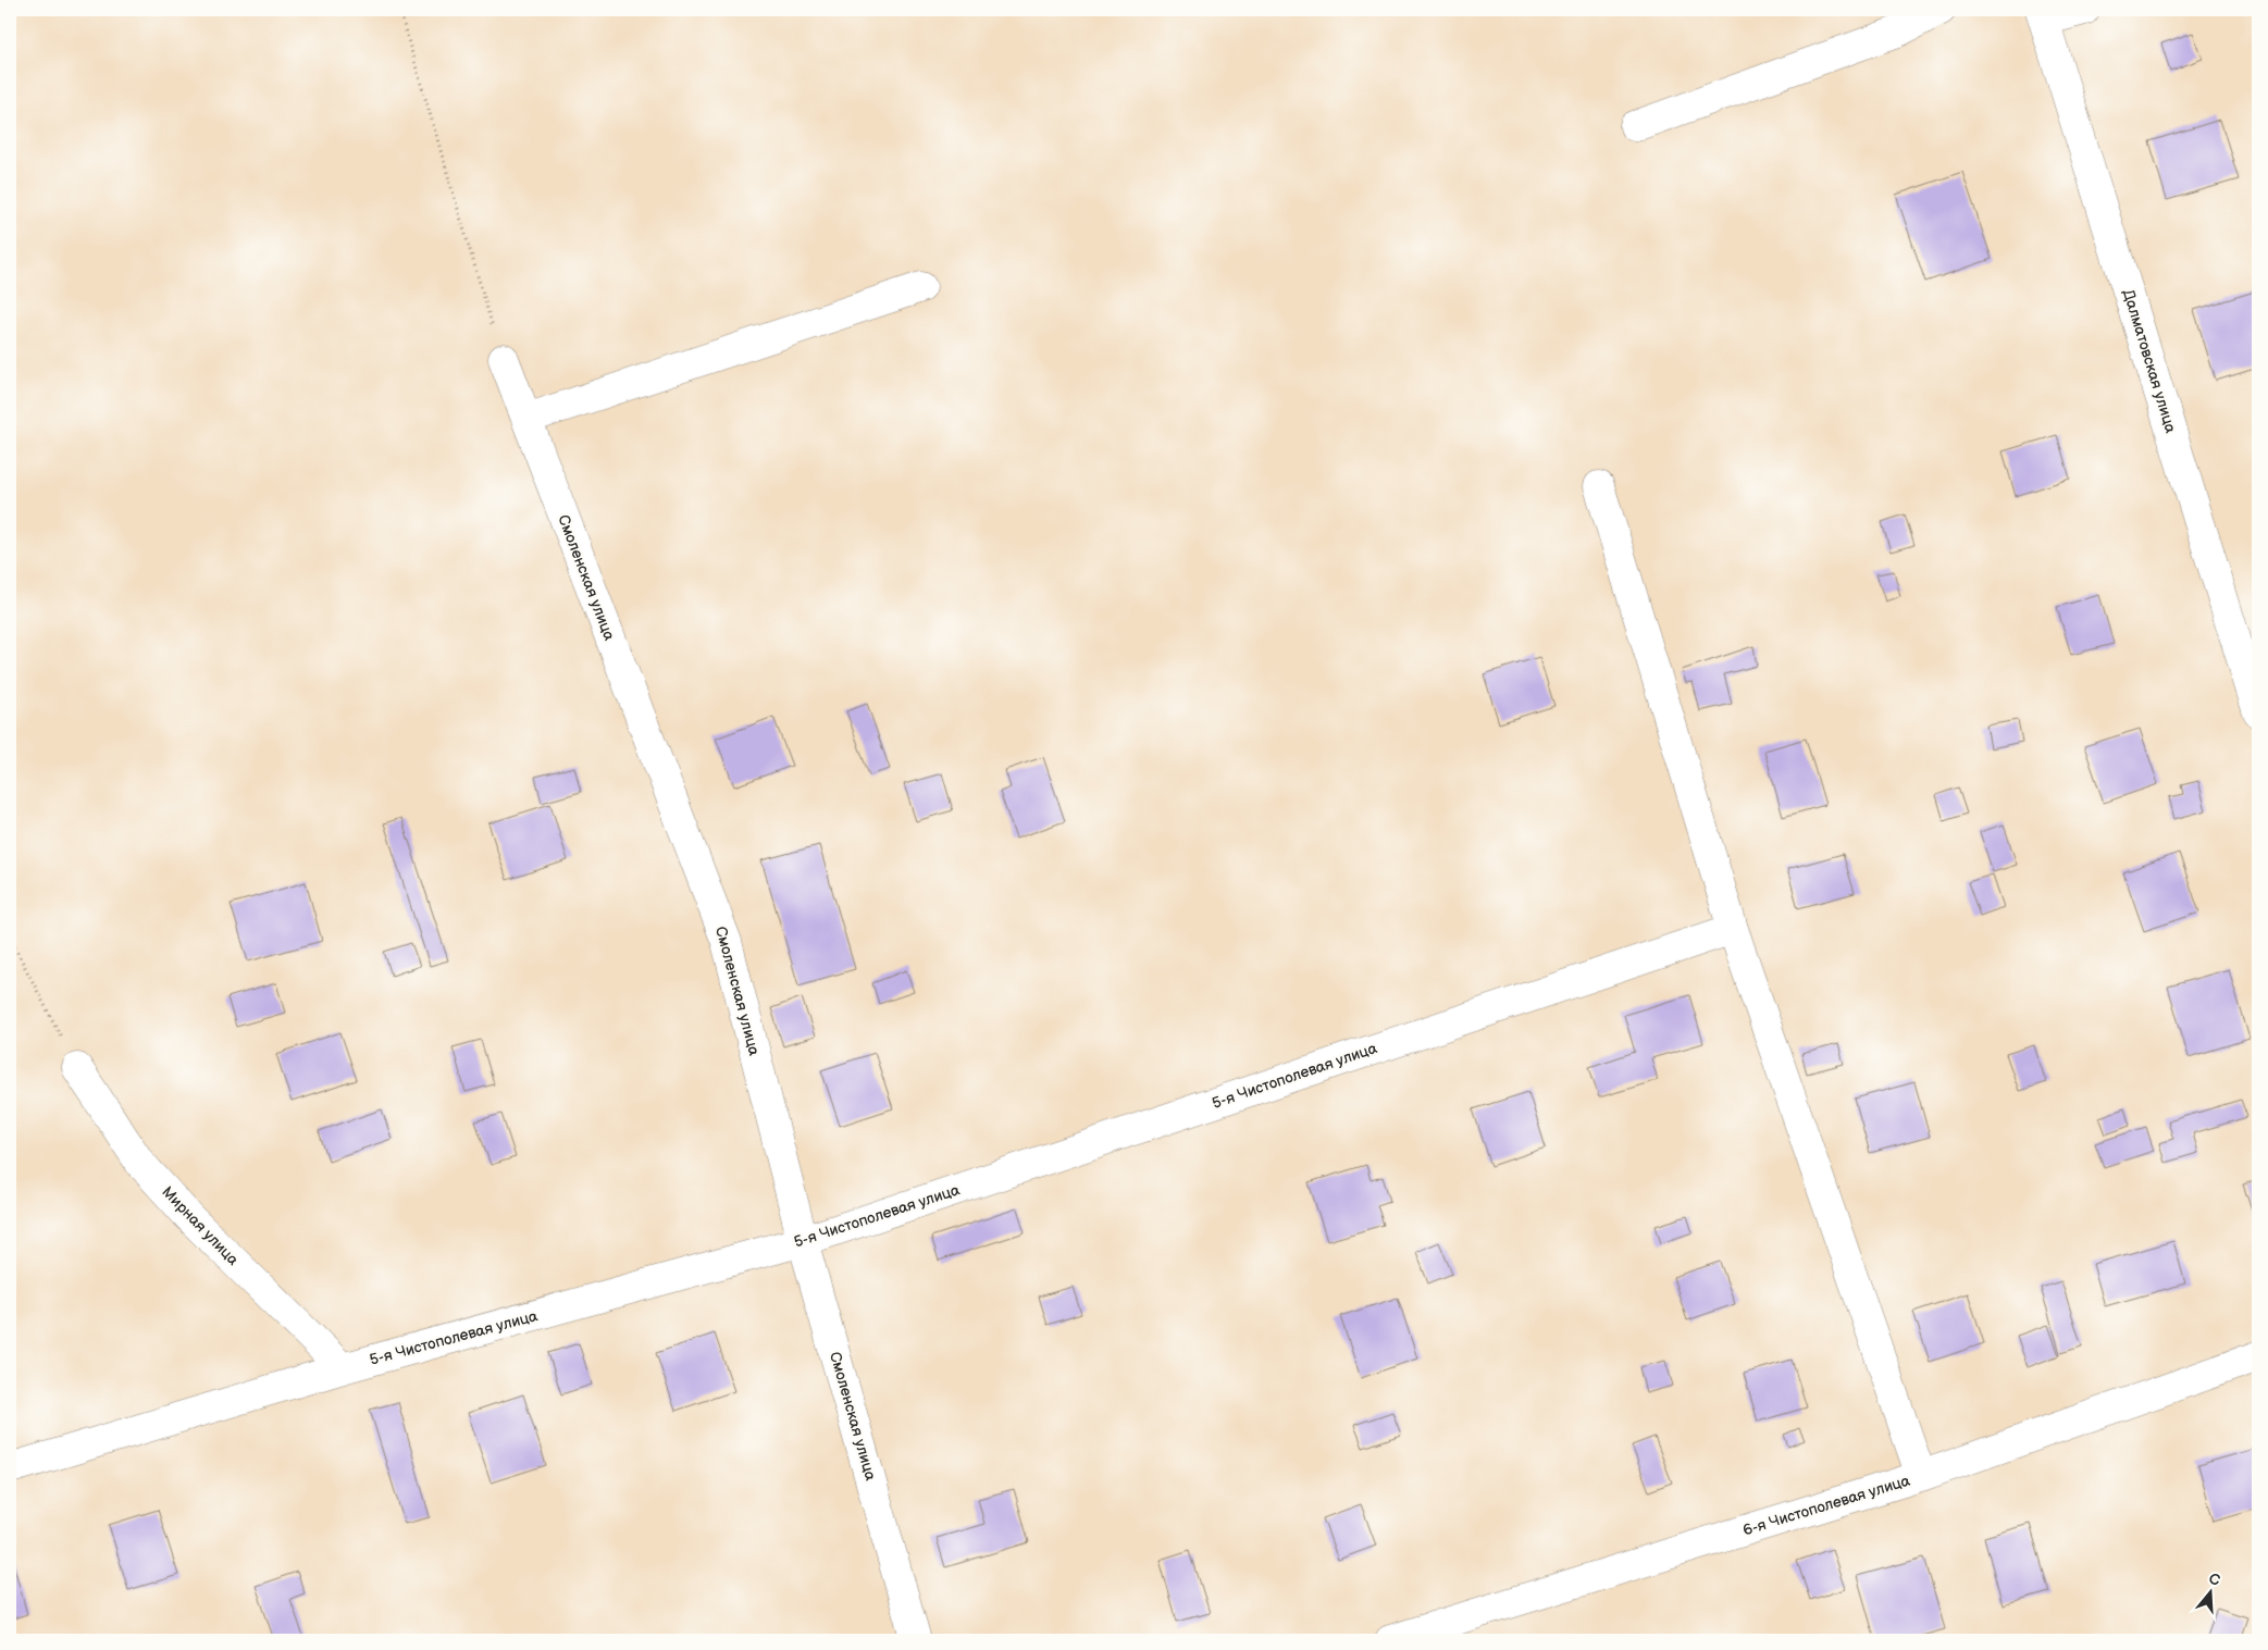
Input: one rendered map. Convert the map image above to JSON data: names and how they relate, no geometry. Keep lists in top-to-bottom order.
{
  "streets": {
    "street": [
      "Далматовская улица",
      "Смоленская улица",
      "5-я Чистополевая улица",
      "Мирная улица",
      "6-я Чистополевая улица"
    ]
  },
  "crossings": [
    ["Смоленская улица", "5-я Чистополевая улица"],
    ["5-я Чистополевая улица", "Мирная улица"]
  ],
  "north": "top"
}
